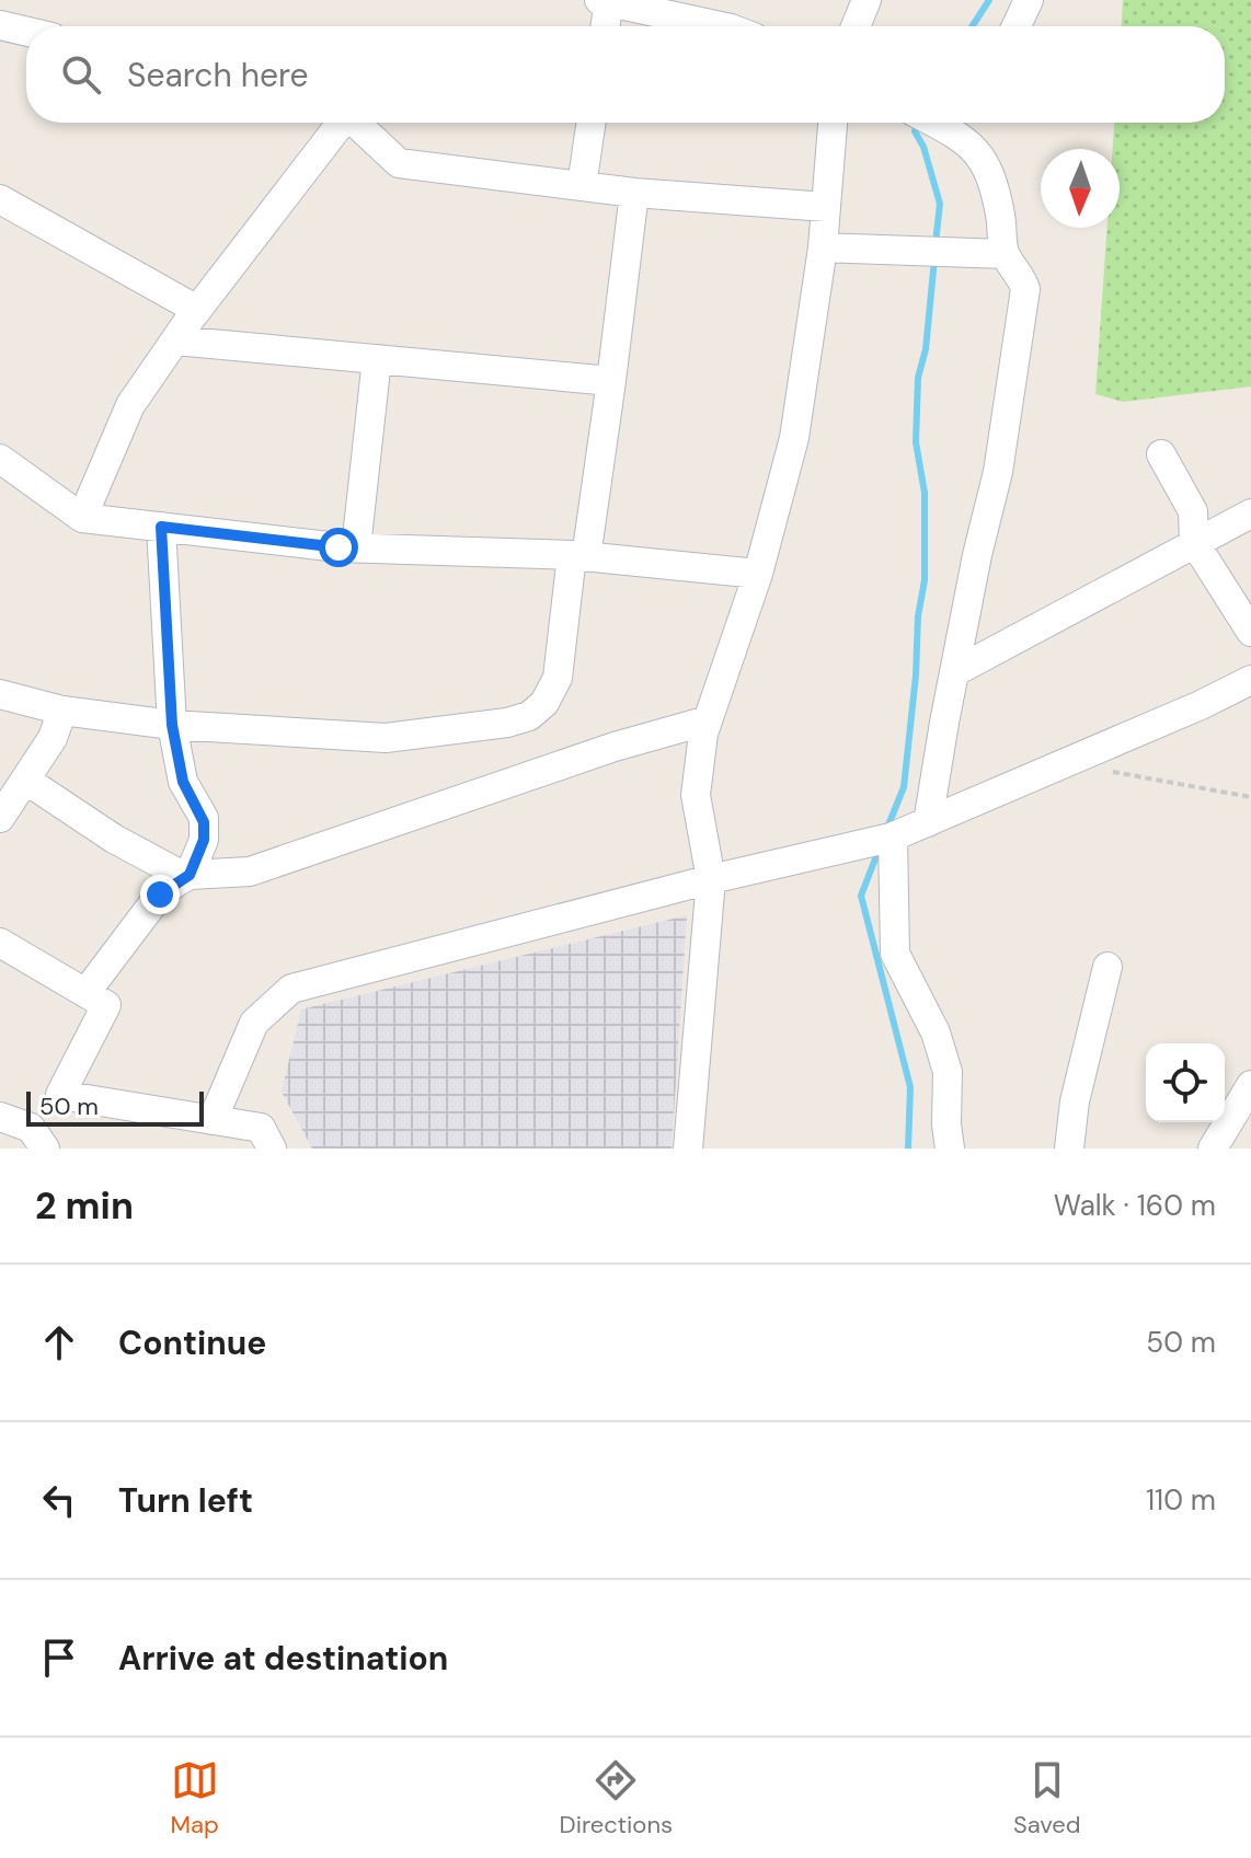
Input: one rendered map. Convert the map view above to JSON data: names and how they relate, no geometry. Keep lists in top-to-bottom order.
{
  "scale_bar": "50 m",
  "north": "bottom",
  "page": {
    "search": "Search here",
    "scale": "50 m",
    "heading": ["2 min", "Walk · 160 m"],
    "list": [
      ["Continue", "50 m"],
      ["Turn left", "110 m"],
      "Arrive at destination"
    ],
    "nav": ["Map", "Directions", "Saved"]
  }
}
